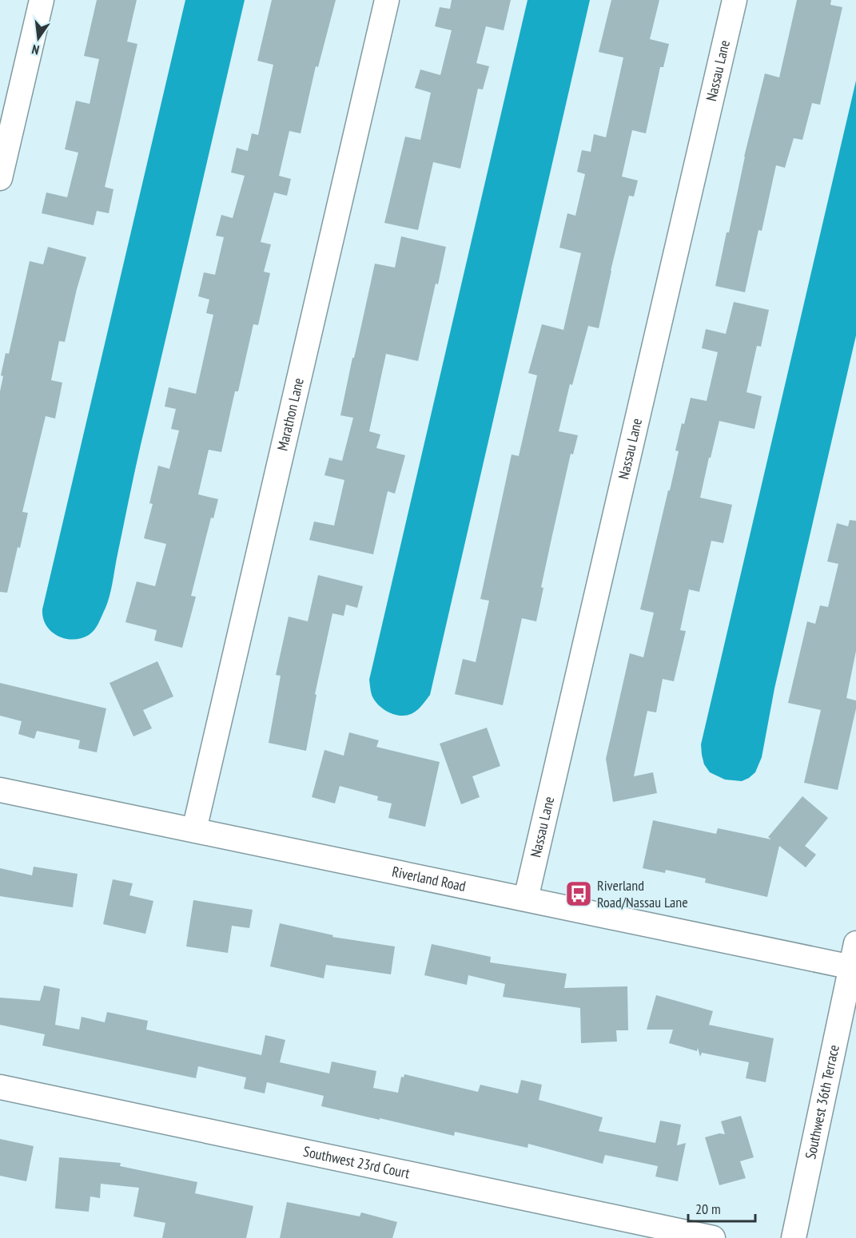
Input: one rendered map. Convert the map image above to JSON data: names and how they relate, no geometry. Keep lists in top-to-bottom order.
{
  "streets": {
    "street": [
      "Nassau Lane",
      "Marathon Lane",
      "Riverland Road",
      "Southwest 36th Terrace",
      "Southwest 23rd Court"
    ]
  },
  "crossings": [
    ["Nassau Lane", "Riverland Road"],
    ["Marathon Lane", "Riverland Road"],
    ["Riverland Road", "Southwest 36th Terrace"]
  ],
  "places": {
    "bus stop": ["Riverland Road/Nassau Lane"]
  },
  "scale_bar": "20 m",
  "north": "bottom"
}
